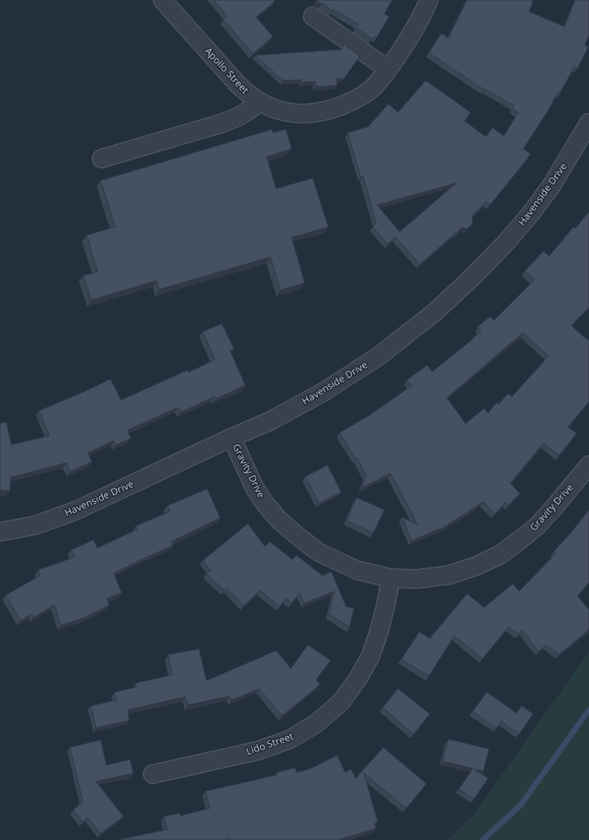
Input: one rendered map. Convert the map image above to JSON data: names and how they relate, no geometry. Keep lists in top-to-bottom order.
{
  "streets": {
    "street": [
      "Apollo Street",
      "Havenside Drive",
      "Gravity Drive",
      "Lido Street"
    ]
  },
  "crossings": [
    ["Havenside Drive", "Gravity Drive"],
    ["Gravity Drive", "Lido Street"]
  ]
}
